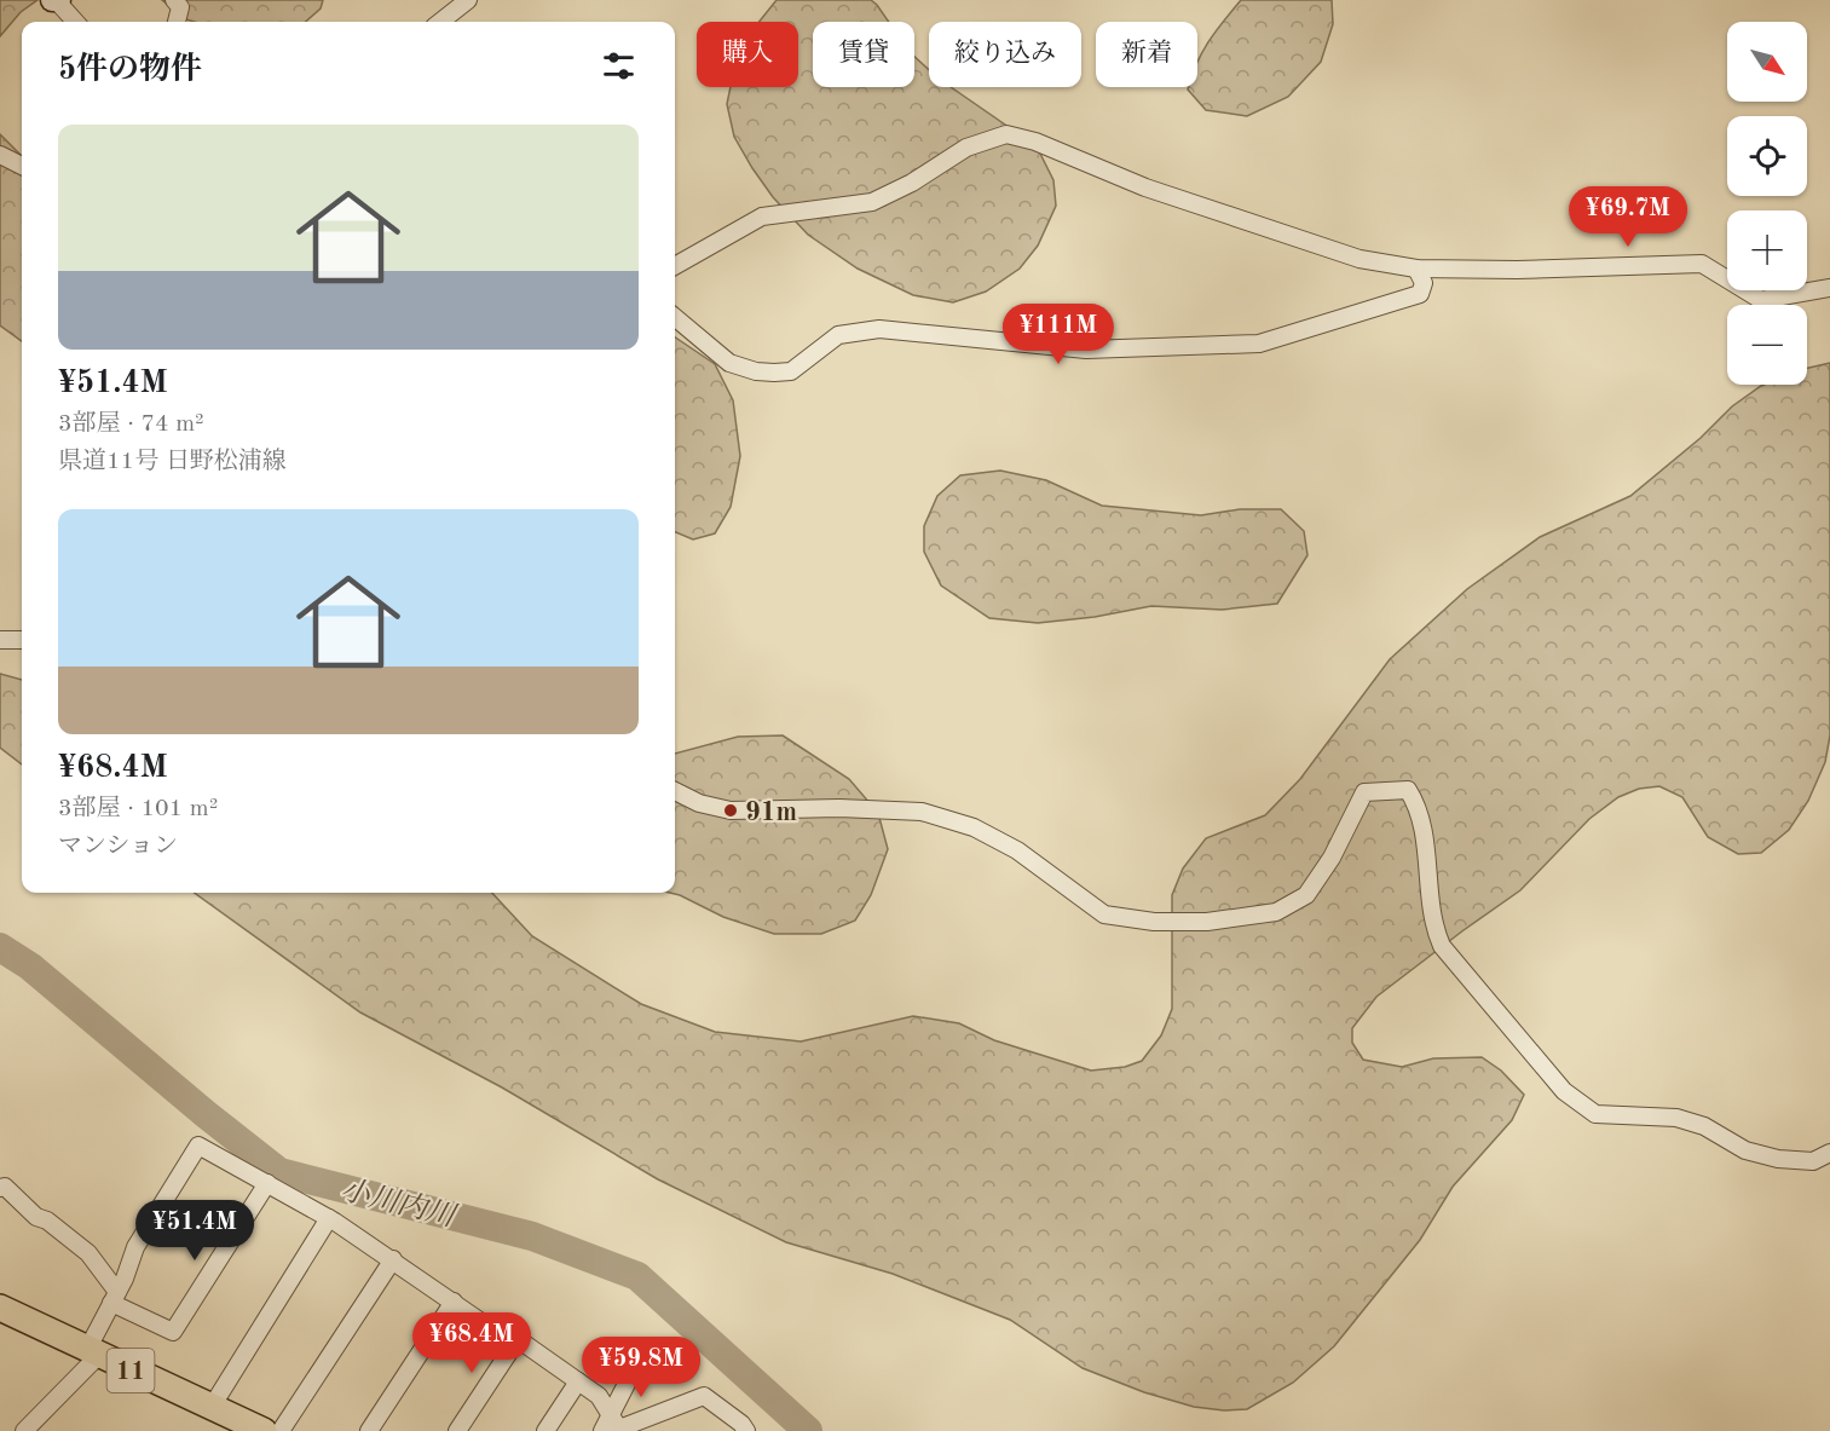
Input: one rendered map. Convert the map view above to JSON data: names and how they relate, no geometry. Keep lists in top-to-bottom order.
{
  "streets": {
    "main road": ["11"]
  },
  "water": ["小川内川"],
  "places": ["91m"],
  "north": "bottom right",
  "page": {
    "map_buttons": ["+", "−"],
    "chip": [
      "購入",
      "賃貸",
      "絞り込み",
      "新着"
    ],
    "heading": "5件の物件",
    "list": [
      {
        "name": "¥51.4M",
        "note": "3部屋 · 74 m² · 県道11号 日野松浦線"
      },
      {
        "name": "¥68.4M",
        "note": "3部屋 · 101 m² · マンション"
      }
    ],
    "price": [
      "¥69.7M",
      "¥111M",
      "¥51.4M",
      "¥68.4M",
      "¥59.8M"
    ]
  }
}
